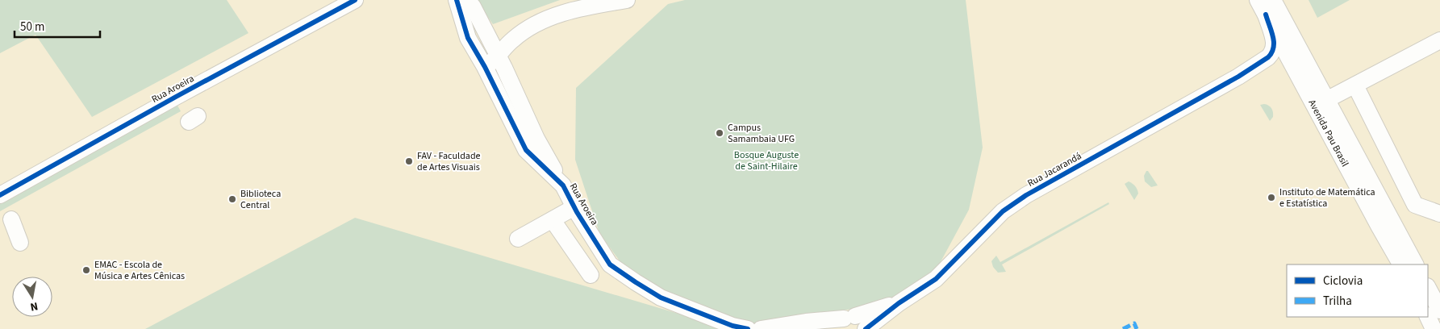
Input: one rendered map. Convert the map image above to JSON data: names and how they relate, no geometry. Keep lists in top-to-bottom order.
{
  "streets": {
    "street": ["Rua Aroeira", "Avenida Pau Brasil", "Rua Jacarandá"]
  },
  "parks": ["Bosque Auguste de Saint-Hilaire"],
  "places": [
    "Campus Samambaia UFG",
    "FAV - Faculdade de Artes Visuais",
    "Instituto de Matemática e Estatística",
    "Biblioteca Central",
    "EMAC - Escola de Música e Artes Cênicas"
  ],
  "legend": ["Ciclovia", "Trilha"],
  "scale_bar": "50 m",
  "north": "bottom"
}
